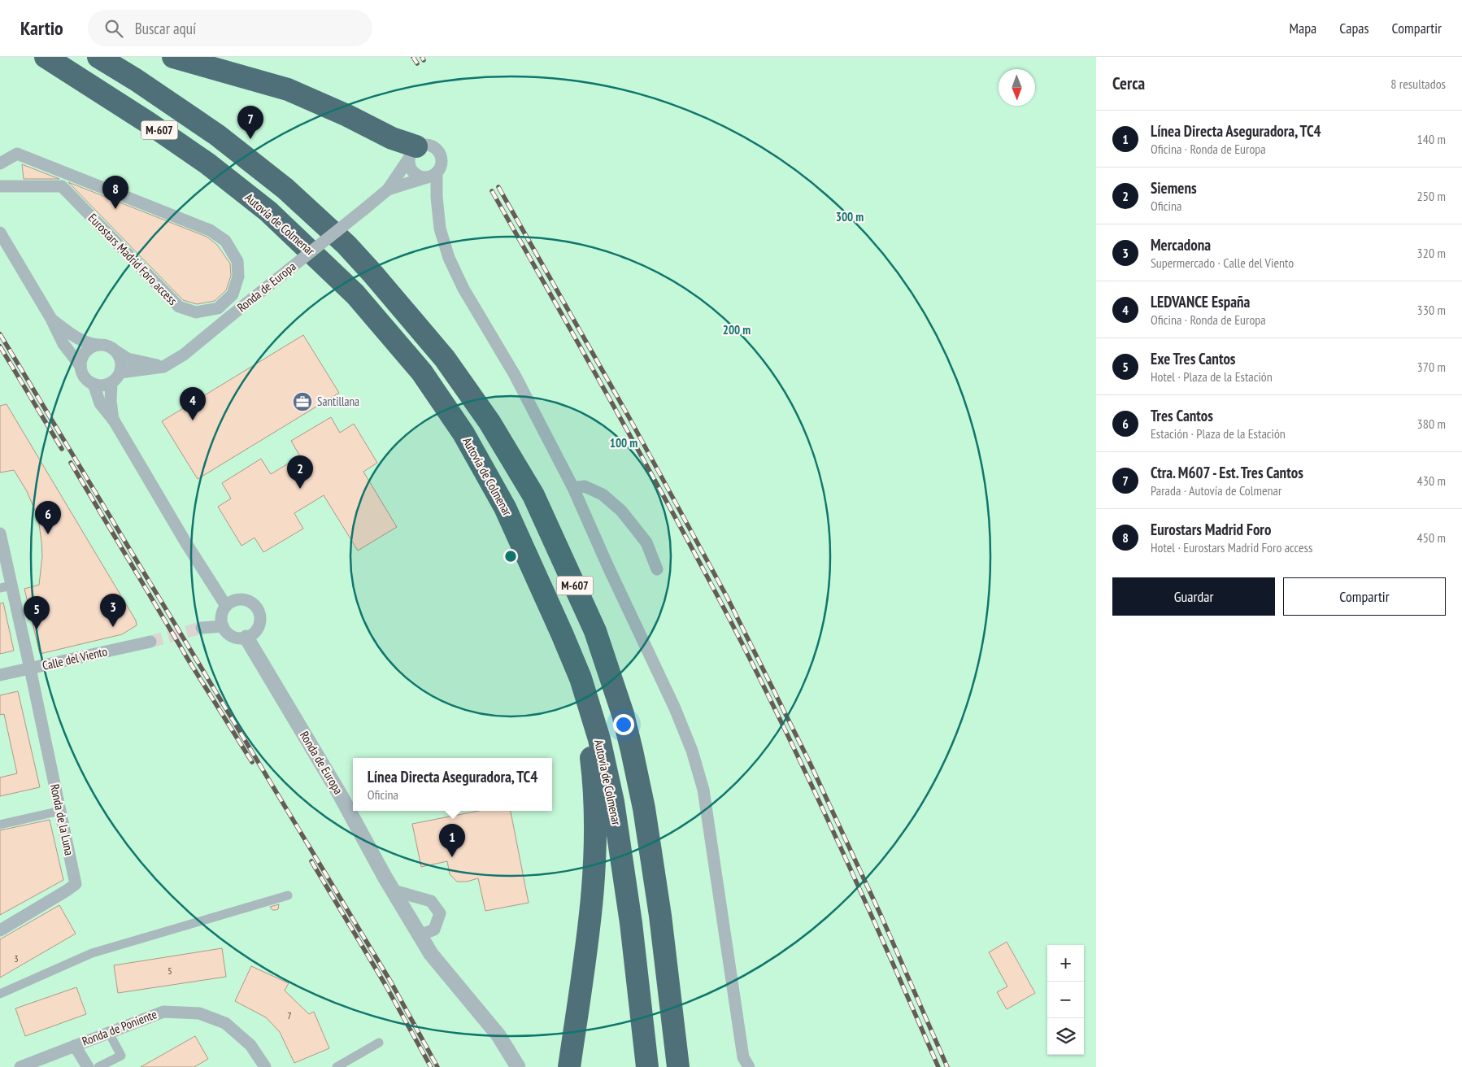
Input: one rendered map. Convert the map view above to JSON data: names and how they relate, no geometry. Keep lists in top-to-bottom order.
{
  "streets": {
    "highway": ["M-607", "Autovía de Colmenar"],
    "street": [
      "Eurostars Madrid Foro access",
      "Ronda de Europa",
      "Calle del Viento",
      "Ronda de la Luna",
      "Ronda de Poniente"
    ]
  },
  "crossings": [
    ["Calle del Viento", "Ronda de la Luna"]
  ],
  "places": {
    "office": ["Santillana"]
  },
  "house_numbers": ["3", "5", "7"],
  "north": "bottom",
  "page": {
    "header": "Kartio",
    "search": "Buscar aquí",
    "nav": ["Mapa", "Capas", "Compartir"],
    "heading": ["Cerca", "8 resultados"],
    "pins": [
      "7",
      "8",
      "4",
      "2",
      "6",
      "3",
      "5",
      "1"
    ],
    "list": [
      {
        "mark": "1",
        "name": "Línea Directa Aseguradora, TC4",
        "note": "Oficina · Ronda de Europa",
        "value": "140 m"
      },
      {
        "mark": "2",
        "name": "Siemens",
        "note": "Oficina",
        "value": "250 m"
      },
      {
        "mark": "3",
        "name": "Mercadona",
        "note": "Supermercado · Calle del Viento",
        "value": "320 m"
      },
      {
        "mark": "4",
        "name": "LEDVANCE España",
        "note": "Oficina · Ronda de Europa",
        "value": "330 m"
      },
      {
        "mark": "5",
        "name": "Exe Tres Cantos",
        "note": "Hotel · Plaza de la Estación",
        "value": "370 m"
      },
      {
        "mark": "6",
        "name": "Tres Cantos",
        "note": "Estación · Plaza de la Estación",
        "value": "380 m"
      },
      {
        "mark": "7",
        "name": "Ctra. M607 - Est. Tres Cantos",
        "note": "Parada · Autovía de Colmenar",
        "value": "430 m"
      },
      {
        "mark": "8",
        "name": "Eurostars Madrid Foro",
        "note": "Hotel · Eurostars Madrid Foro access",
        "value": "450 m"
      }
    ],
    "buttons": ["Guardar", "Compartir"],
    "popup": ["Línea Directa Aseguradora, TC4", "Oficina"],
    "map_buttons": ["+", "−"]
  },
  "rings": ["300 m", "200 m", "100 m"]
}
